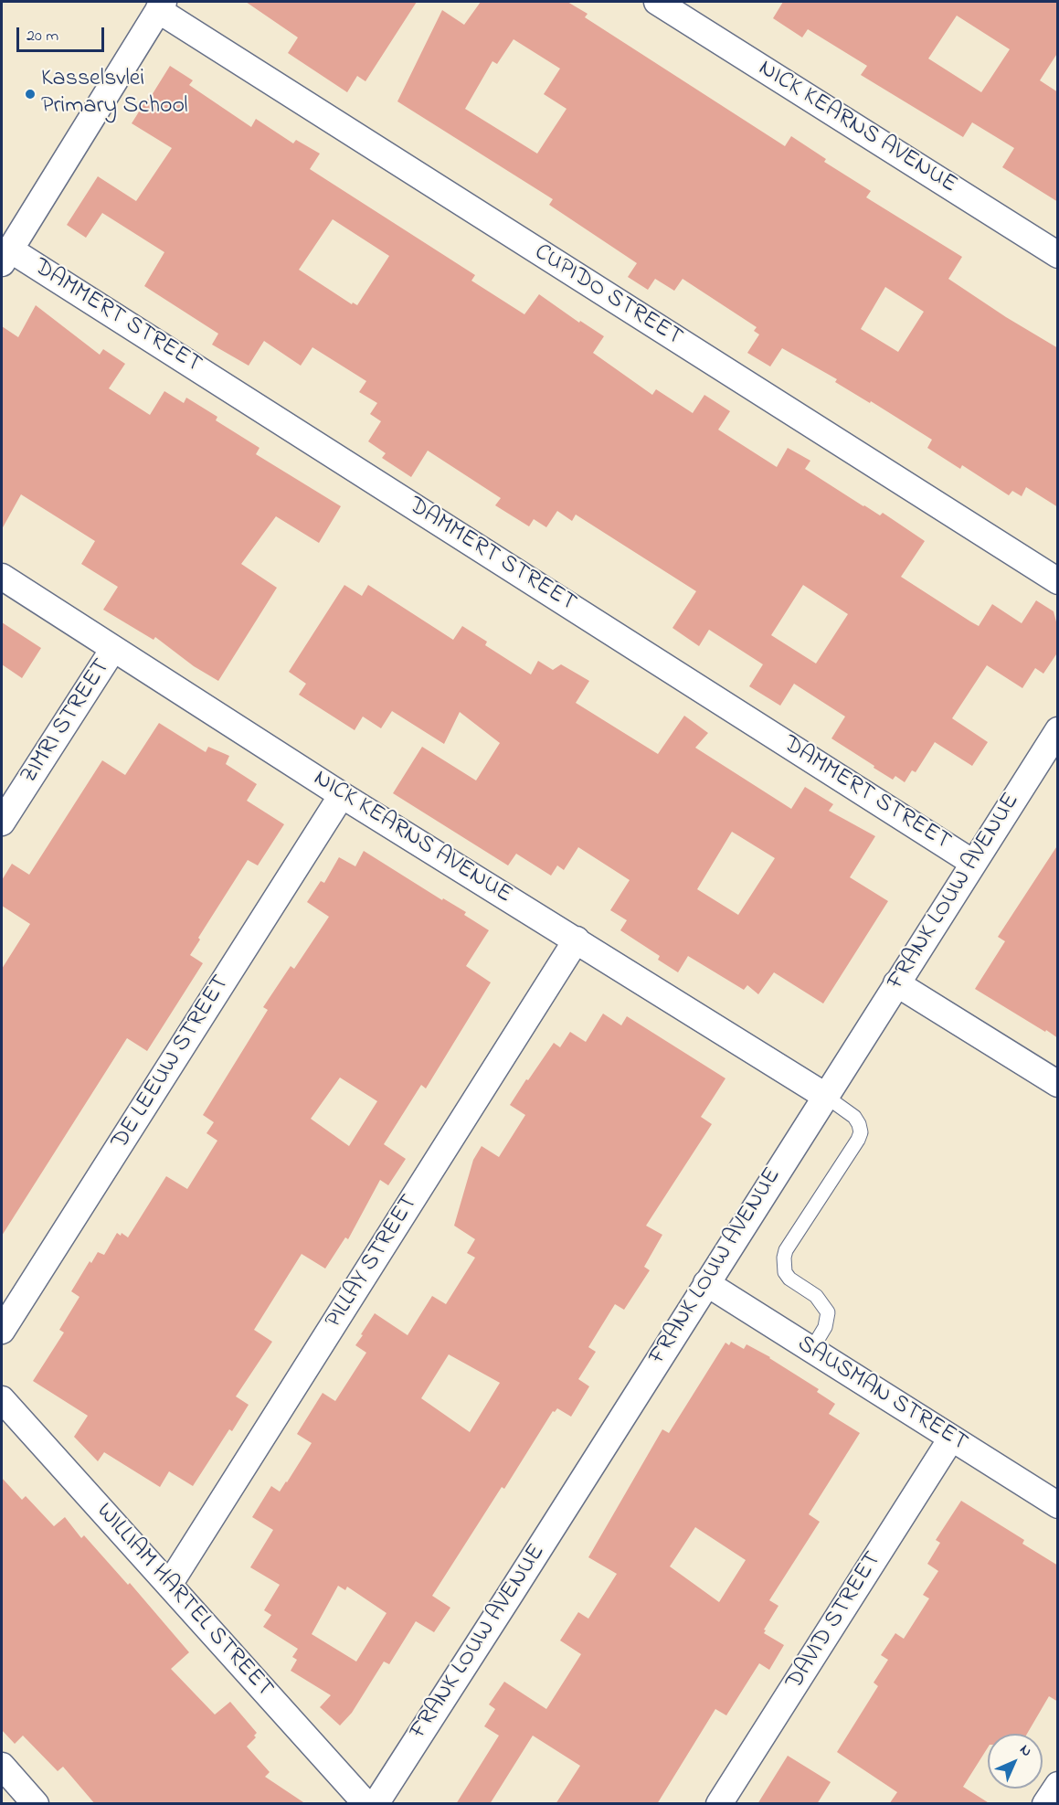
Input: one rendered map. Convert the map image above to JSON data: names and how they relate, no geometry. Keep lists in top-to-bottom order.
{
  "streets": {
    "street": [
      "NICK KEARNS AVENUE",
      "CUPIDO STREET",
      "DAMMERT STREET",
      "ZIMRI STREET",
      "FRANK LOUW AVENUE",
      "DE LEEUW STREET",
      "PILLAY STREET",
      "SAUSMAN STREET",
      "WILLIAM HARTEL STREET",
      "DAVID STREET"
    ]
  },
  "crossings": [
    ["NICK KEARNS AVENUE", "ZIMRI STREET"],
    ["NICK KEARNS AVENUE", "FRANK LOUW AVENUE"],
    ["NICK KEARNS AVENUE", "DE LEEUW STREET"],
    ["NICK KEARNS AVENUE", "PILLAY STREET"],
    ["DAMMERT STREET", "FRANK LOUW AVENUE"],
    ["FRANK LOUW AVENUE", "SAUSMAN STREET"],
    ["PILLAY STREET", "WILLIAM HARTEL STREET"],
    ["SAUSMAN STREET", "DAVID STREET"]
  ],
  "places": ["Kasselsvlei Primary School"],
  "scale_bar": "20 m",
  "north": "top right"
}
